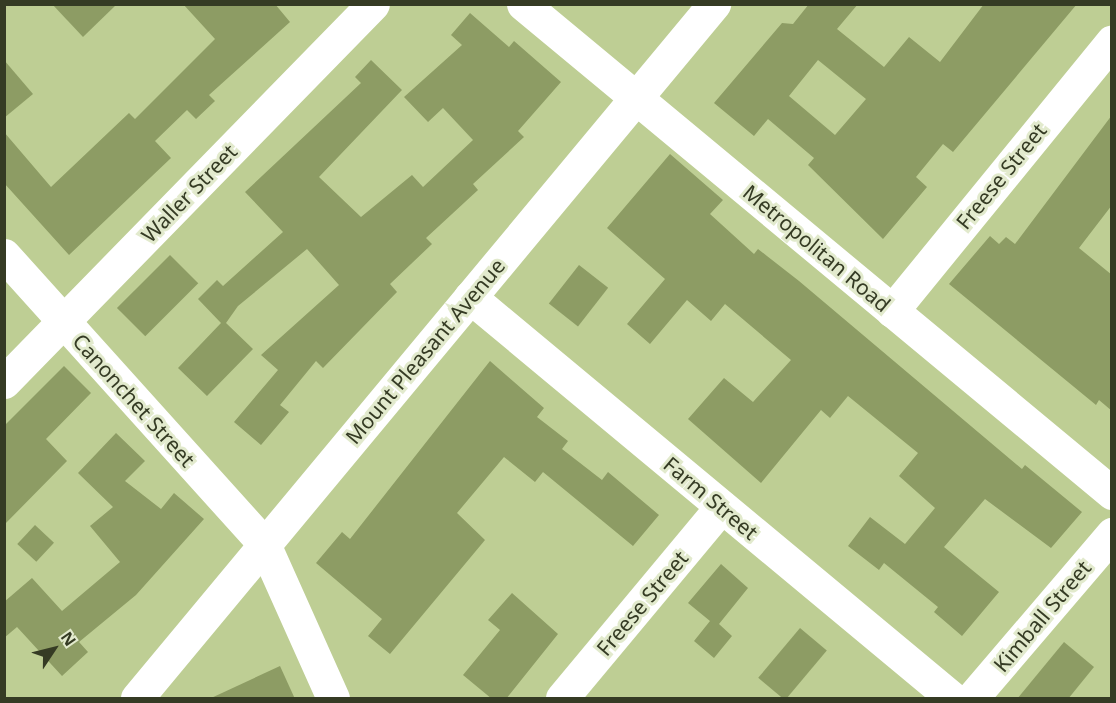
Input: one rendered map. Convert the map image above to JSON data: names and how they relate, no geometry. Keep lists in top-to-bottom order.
{
  "streets": {
    "street": [
      "Freese Street",
      "Waller Street",
      "Metropolitan Road",
      "Mount Pleasant Avenue",
      "Canonchet Street",
      "Farm Street",
      "Kimball Street"
    ]
  },
  "crossings": [
    ["Freese Street", "Metropolitan Road"],
    ["Freese Street", "Farm Street"],
    ["Waller Street", "Canonchet Street"],
    ["Metropolitan Road", "Mount Pleasant Avenue"],
    ["Mount Pleasant Avenue", "Canonchet Street"],
    ["Mount Pleasant Avenue", "Farm Street"]
  ],
  "north": "top right"
}
